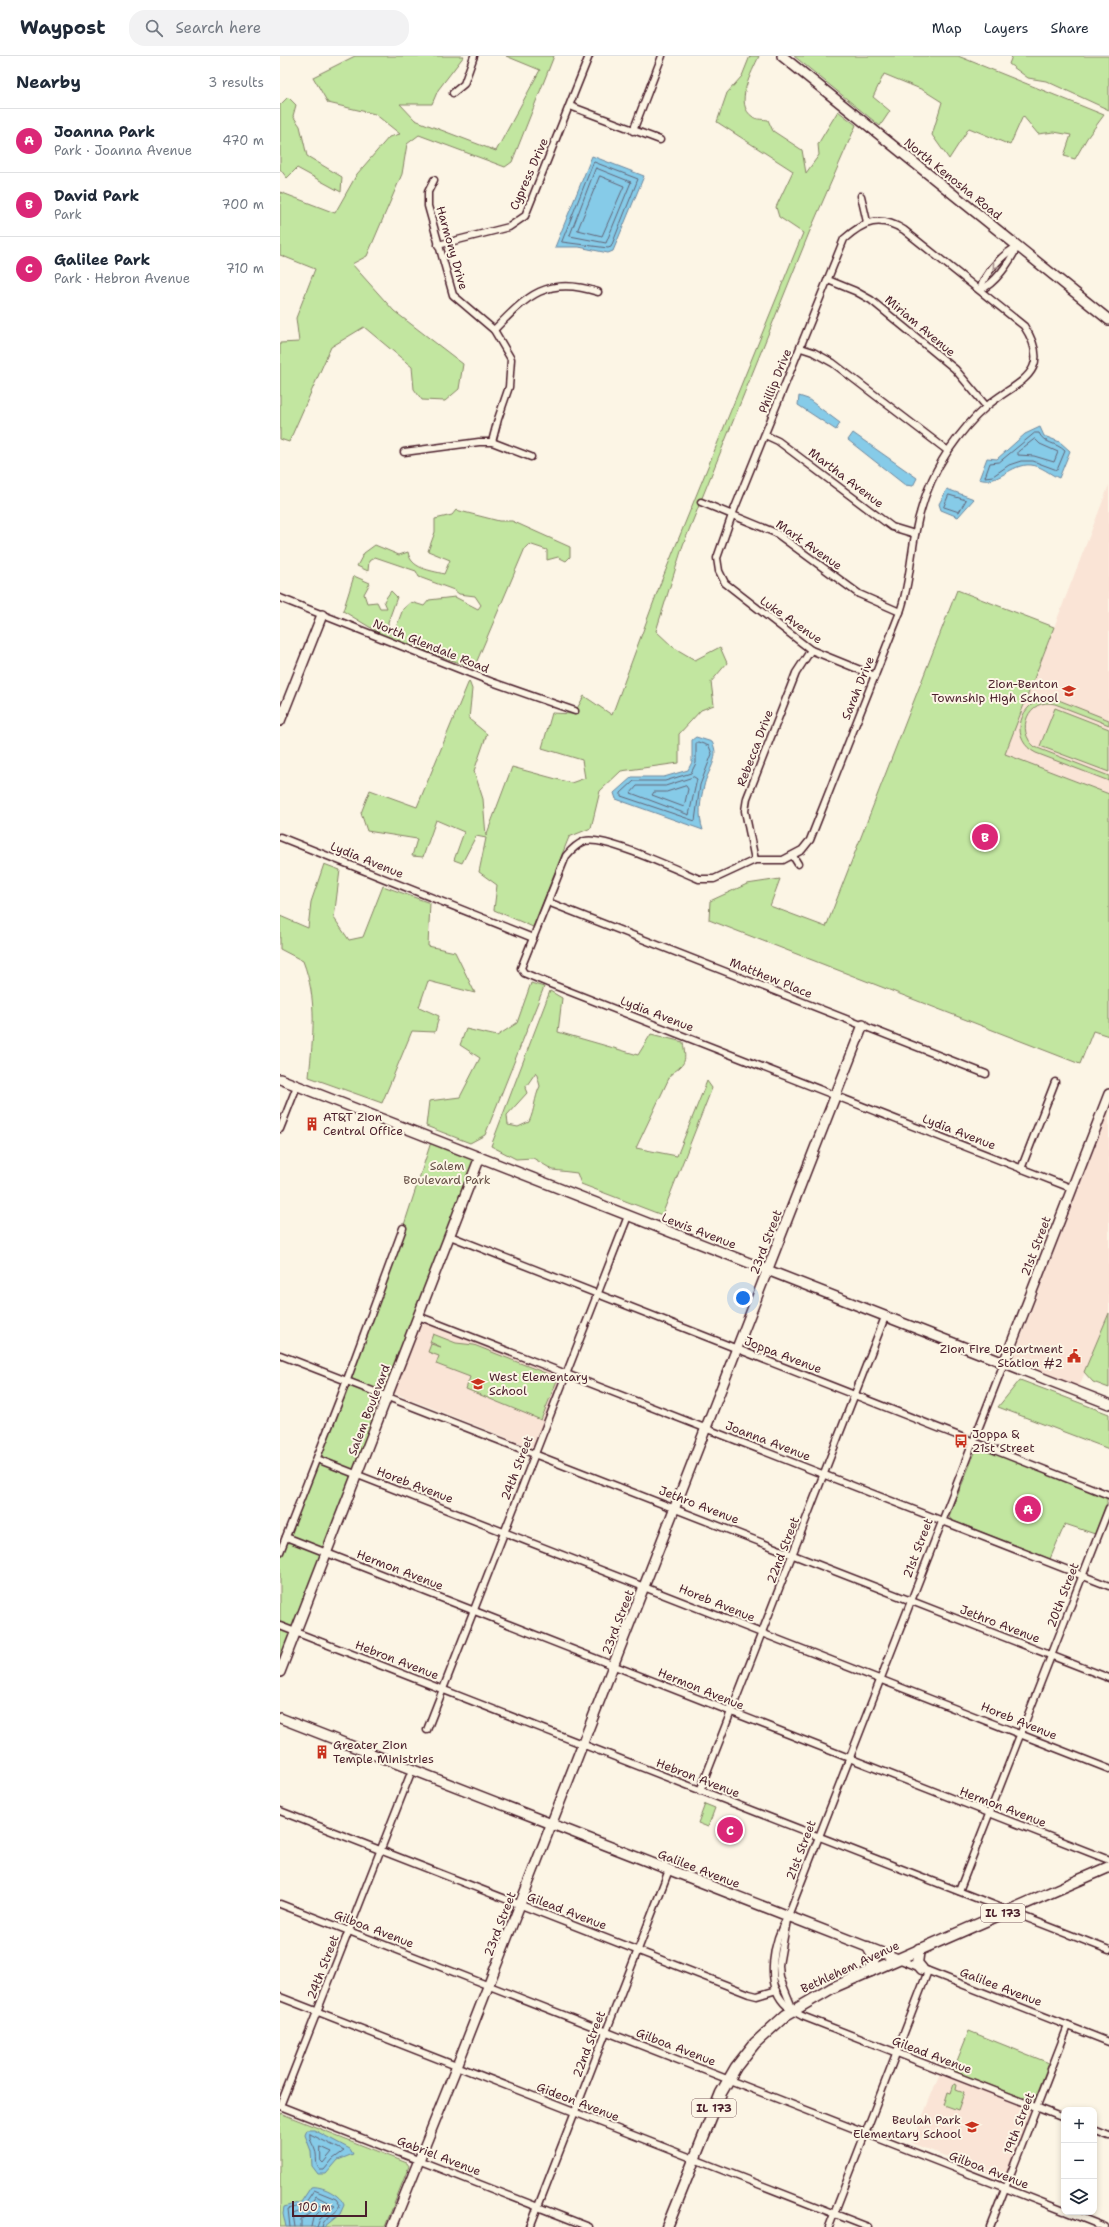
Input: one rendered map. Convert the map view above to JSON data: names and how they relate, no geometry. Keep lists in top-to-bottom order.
{
  "streets": {
    "main road": ["IL 173", "Bethlehem Avenue"],
    "street": [
      "Cypress Drive",
      "North Kenosha Road",
      "Harmony Drive",
      "Miriam Avenue",
      "Phillip Drive",
      "Martha Avenue",
      "Mark Avenue",
      "Luke Avenue",
      "North Glendale Road",
      "Sarah Drive",
      "Rebecca Drive",
      "Lydia Avenue",
      "Matthew Place",
      "Lewis Avenue",
      "23rd Street",
      "21st Street",
      "Joppa Avenue",
      "Salem Boulevard",
      "Joanna Avenue",
      "24th Street",
      "Horeb Avenue",
      "Jethro Avenue",
      "22nd Street",
      "Hermon Avenue",
      "20th Street",
      "Hebron Avenue",
      "Galilee Avenue",
      "Gilead Avenue",
      "Gilboa Avenue",
      "Gideon Avenue",
      "19th Street",
      "Gabriel Avenue"
    ]
  },
  "crossings": [
    ["Cypress Drive", "Harmony Drive"],
    ["Miriam Avenue", "Phillip Drive"],
    ["Miriam Avenue", "Sarah Drive"],
    ["Phillip Drive", "Martha Avenue"],
    ["Phillip Drive", "Mark Avenue"],
    ["Phillip Drive", "Luke Avenue"],
    ["Martha Avenue", "Sarah Drive"],
    ["Mark Avenue", "Sarah Drive"],
    ["Luke Avenue", "Sarah Drive"],
    ["Luke Avenue", "Rebecca Drive"],
    ["Lydia Avenue", "23rd Street"],
    ["Lydia Avenue", "21st Street"],
    ["Matthew Place", "23rd Street"],
    ["Lewis Avenue", "23rd Street"],
    ["Lewis Avenue", "21st Street"],
    ["Lewis Avenue", "Salem Boulevard"],
    ["Lewis Avenue", "24th Street"],
    ["Lewis Avenue", "22nd Street"],
    ["23rd Street", "Joppa Avenue"],
    ["23rd Street", "Joanna Avenue"],
    ["23rd Street", "Horeb Avenue"],
    ["23rd Street", "Jethro Avenue"],
    ["23rd Street", "Hermon Avenue"],
    ["23rd Street", "Hebron Avenue"],
    ["23rd Street", "Galilee Avenue"],
    ["23rd Street", "Gilead Avenue"],
    ["23rd Street", "Gilboa Avenue"],
    ["23rd Street", "Gideon Avenue"],
    ["23rd Street", "Gabriel Avenue"],
    ["21st Street", "Joppa Avenue"],
    ["21st Street", "Joanna Avenue"],
    ["21st Street", "Horeb Avenue"],
    ["21st Street", "Jethro Avenue"],
    ["21st Street", "Hermon Avenue"],
    ["21st Street", "Hebron Avenue"],
    ["21st Street", "Galilee Avenue"],
    ["21st Street", "Gilead Avenue"],
    ["Joppa Avenue", "Salem Boulevard"],
    ["Joppa Avenue", "24th Street"],
    ["Joppa Avenue", "22nd Street"],
    ["Salem Boulevard", "Joanna Avenue"],
    ["Salem Boulevard", "Horeb Avenue"],
    ["Salem Boulevard", "Jethro Avenue"],
    ["Salem Boulevard", "Hermon Avenue"],
    ["Salem Boulevard", "Hebron Avenue"],
    ["Joanna Avenue", "24th Street"],
    ["Joanna Avenue", "22nd Street"],
    ["Joanna Avenue", "20th Street"],
    ["24th Street", "Horeb Avenue"],
    ["24th Street", "Jethro Avenue"],
    ["24th Street", "Hermon Avenue"],
    ["24th Street", "Hebron Avenue"],
    ["24th Street", "Galilee Avenue"],
    ["24th Street", "Gilead Avenue"],
    ["24th Street", "Gilboa Avenue"],
    ["24th Street", "Gideon Avenue"],
    ["24th Street", "Gabriel Avenue"],
    ["Horeb Avenue", "22nd Street"],
    ["Horeb Avenue", "20th Street"],
    ["Jethro Avenue", "22nd Street"],
    ["Jethro Avenue", "20th Street"],
    ["22nd Street", "Hermon Avenue"],
    ["22nd Street", "Hebron Avenue"],
    ["22nd Street", "Galilee Avenue"],
    ["22nd Street", "Gilead Avenue"],
    ["22nd Street", "Gilboa Avenue"],
    ["22nd Street", "Gideon Avenue"],
    ["22nd Street", "Gabriel Avenue"],
    ["Hermon Avenue", "20th Street"],
    ["20th Street", "Hebron Avenue"],
    ["Hebron Avenue", "Bethlehem Avenue"],
    ["Galilee Avenue", "Bethlehem Avenue"],
    ["Galilee Avenue", "19th Street"],
    ["Gilead Avenue", "Bethlehem Avenue"],
    ["Gilead Avenue", "19th Street"],
    ["Gilboa Avenue", "Bethlehem Avenue"],
    ["Gilboa Avenue", "19th Street"],
    ["Bethlehem Avenue", "Gideon Avenue"]
  ],
  "parks": ["Salem Boulevard Park"],
  "places": {
    "school or university": ["Zion-Benton Township High School", "West Elementary School", "Beulah Park Elementary School"],
    "building": ["AT&T Zion Central Office", "Greater Zion Temple Ministries"],
    "public building": ["Zion Fire Department Station #2"],
    "bus stop": ["Joppa & 21st Street"]
  },
  "scale_bar": "100 m",
  "page": {
    "header": "Waypost",
    "search": "Search here",
    "nav": ["Map", "Layers", "Share"],
    "heading": ["Nearby", "3 results"],
    "list": [
      {
        "mark": "A",
        "name": "Joanna Park",
        "note": "Park · Joanna Avenue",
        "value": "470 m"
      },
      {
        "mark": "B",
        "name": "David Park",
        "note": "Park",
        "value": "700 m"
      },
      {
        "mark": "C",
        "name": "Galilee Park",
        "note": "Park · Hebron Avenue",
        "value": "710 m"
      }
    ],
    "pins": ["B", "A", "C"],
    "map_buttons": ["+", "−"],
    "scale": "100 m"
  }
}
